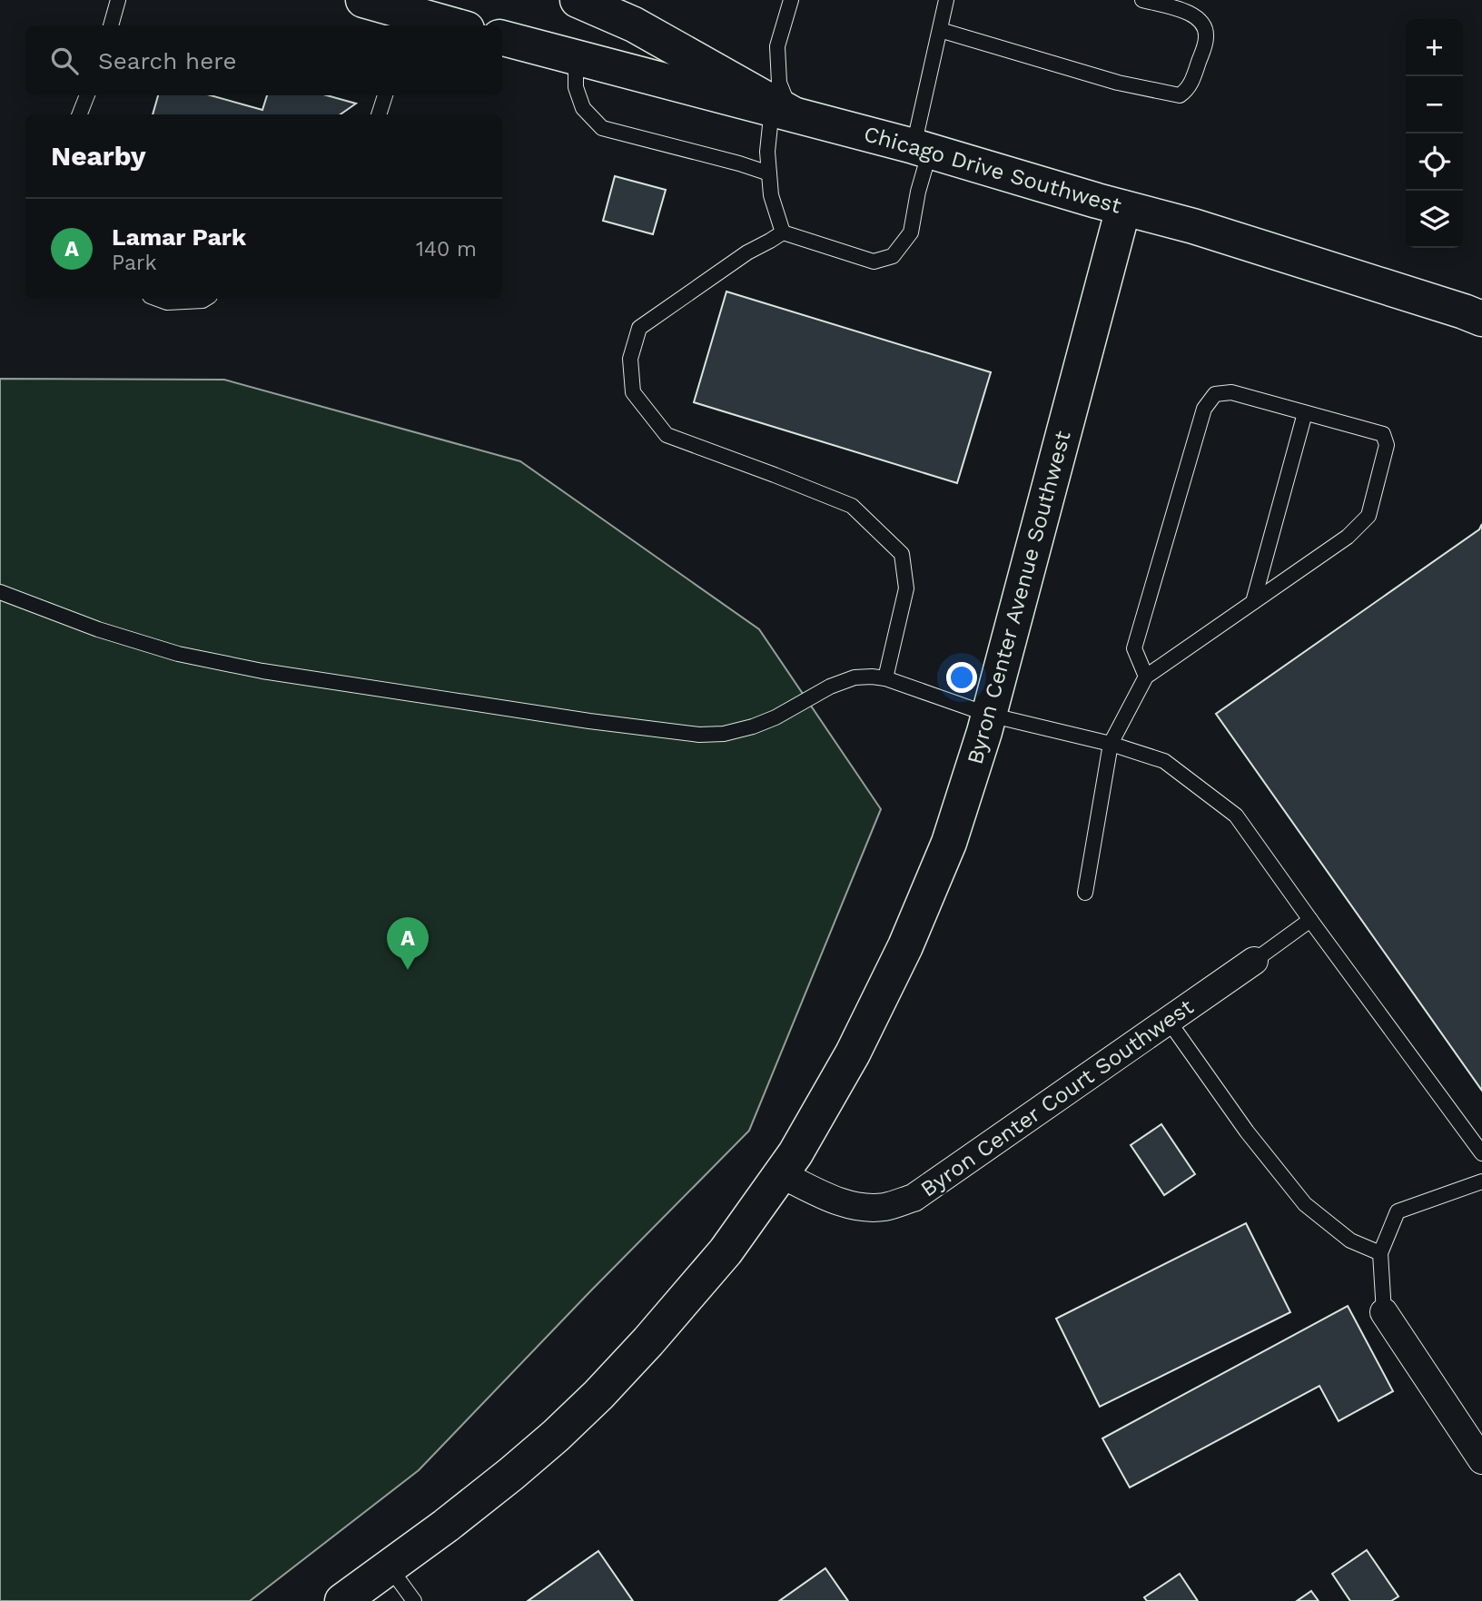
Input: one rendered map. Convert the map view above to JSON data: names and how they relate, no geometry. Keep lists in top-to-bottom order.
{
  "streets": {
    "main road": ["Chicago Drive Southwest", "Byron Center Avenue Southwest"],
    "street": ["Byron Center Court Southwest"]
  },
  "crossings": [
    ["Chicago Drive Southwest", "Byron Center Avenue Southwest"],
    ["Byron Center Avenue Southwest", "Byron Center Court Southwest"]
  ],
  "page": {
    "map_buttons": ["+", "−"],
    "search": "Search here",
    "heading": "Nearby",
    "list": [
      {
        "mark": "A",
        "name": "Lamar Park",
        "note": "Park",
        "value": "140 m"
      }
    ],
    "pins": "A"
  }
}
